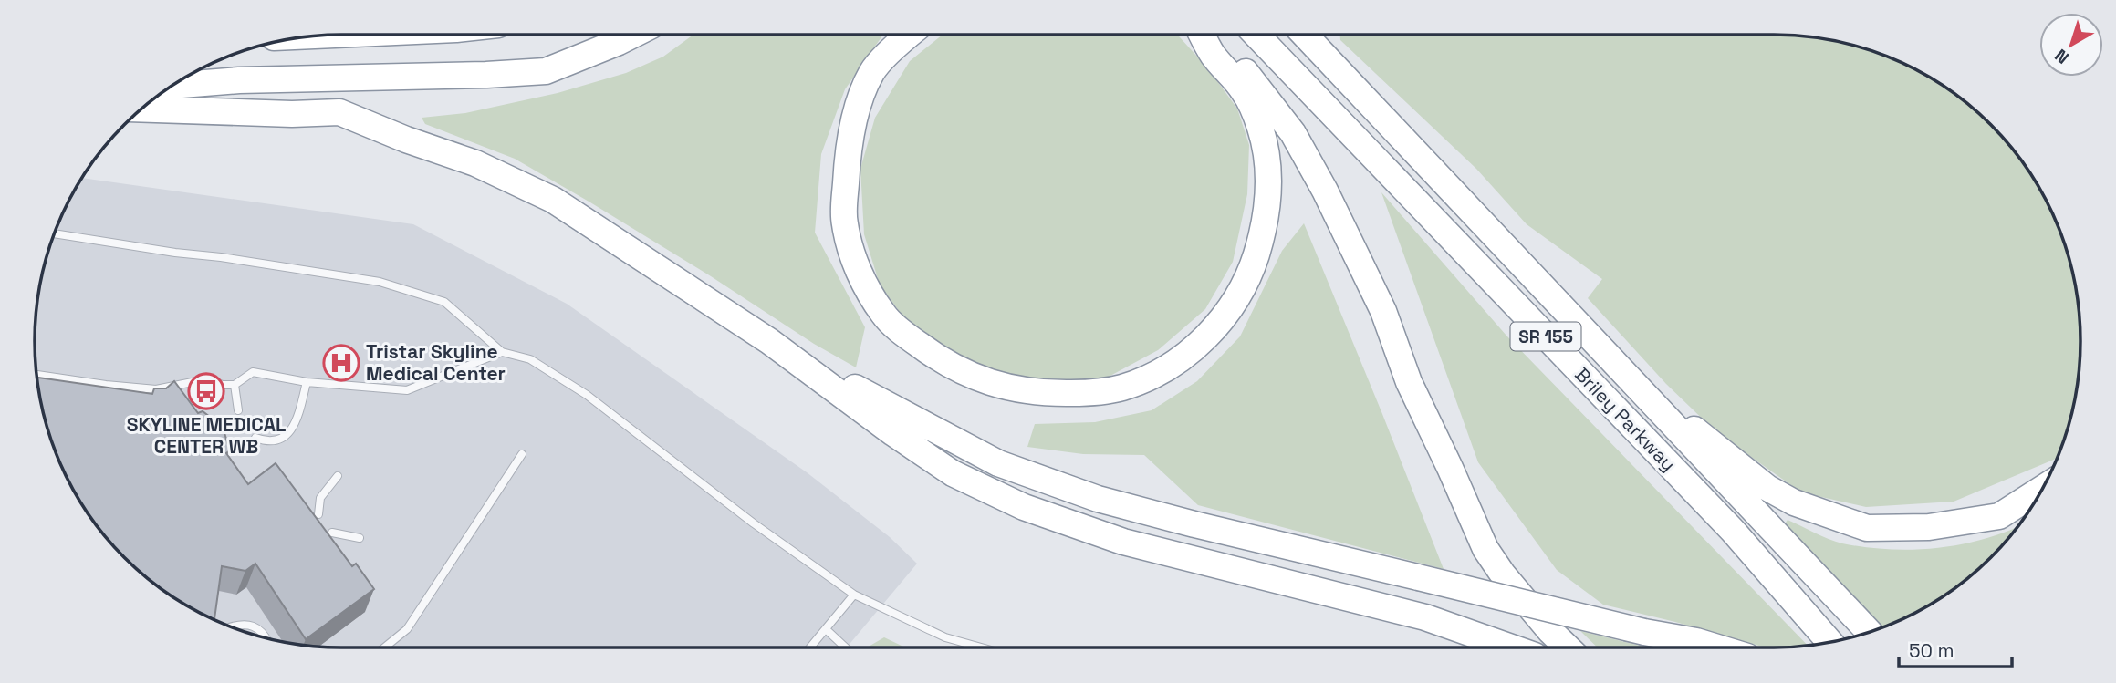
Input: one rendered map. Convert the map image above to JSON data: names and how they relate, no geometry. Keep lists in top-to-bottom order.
{
  "streets": {
    "highway": ["SR 155", "Briley Parkway"]
  },
  "places": {
    "hospital": ["Tristar Skyline Medical Center"],
    "bus stop": ["SKYLINE MEDICAL CENTER WB"]
  },
  "scale_bar": "50 m",
  "north": "bottom left"
}
